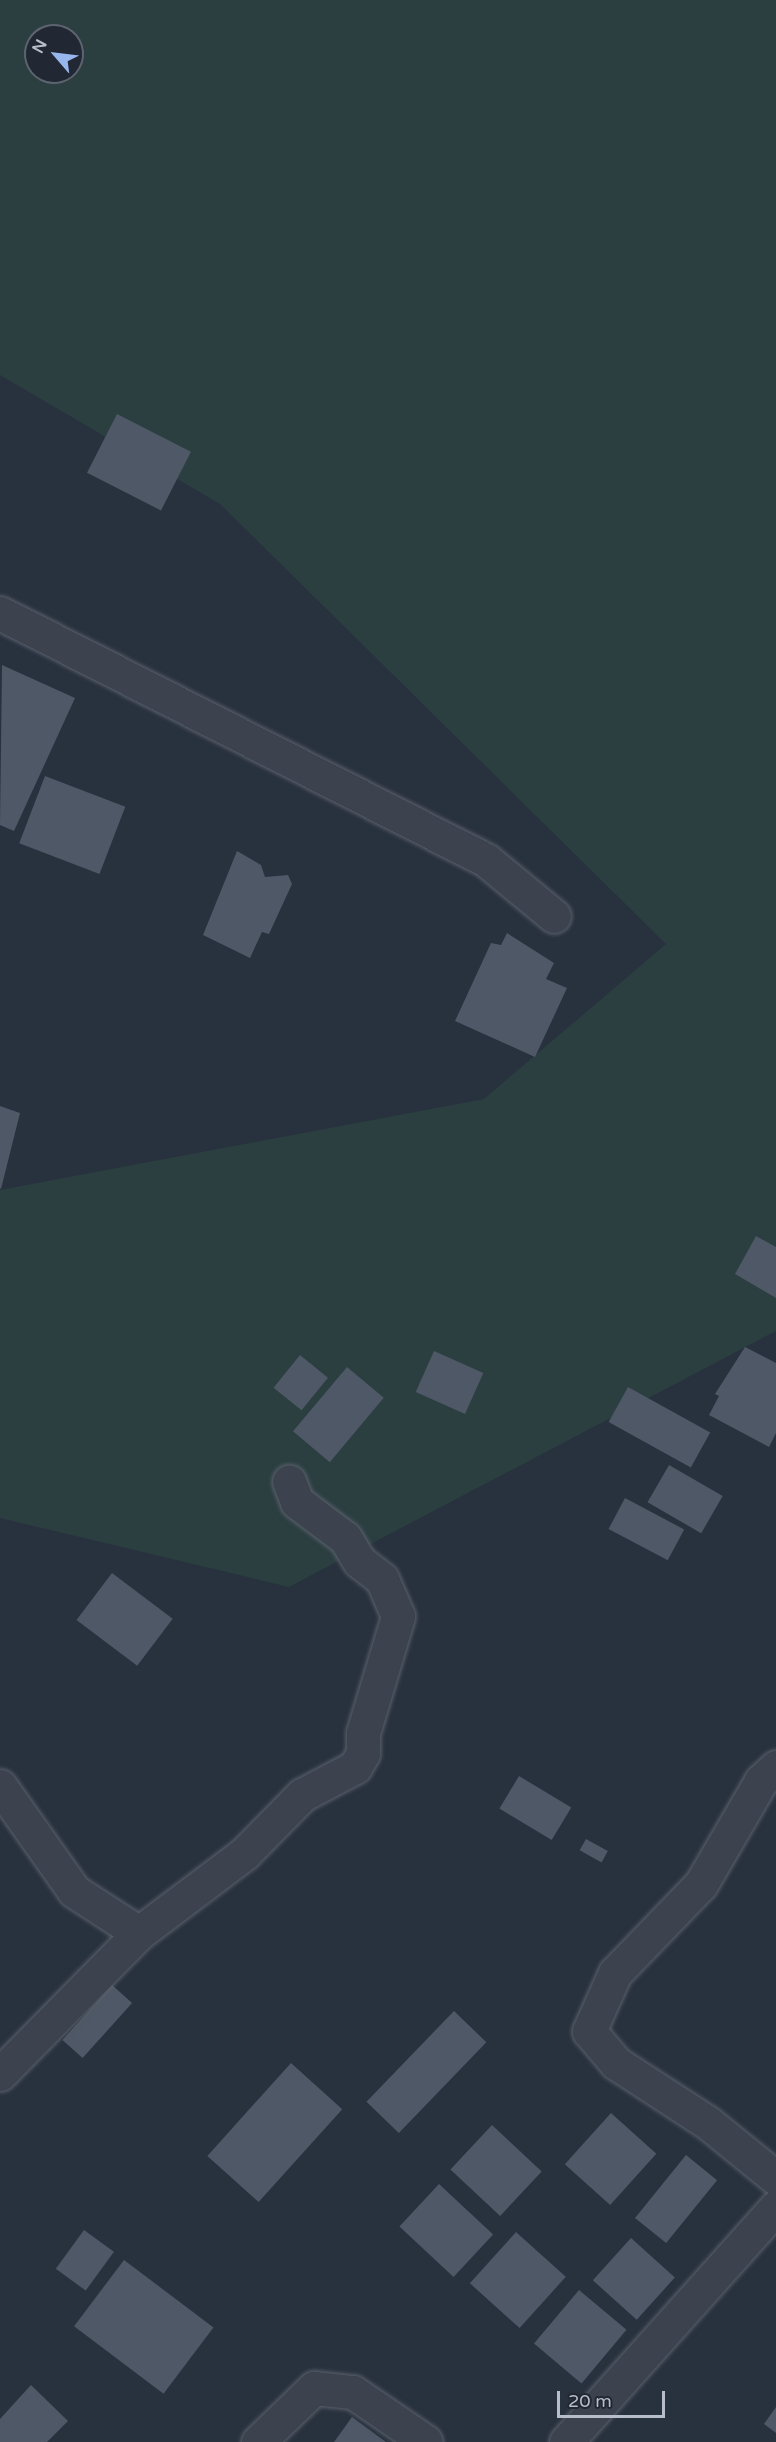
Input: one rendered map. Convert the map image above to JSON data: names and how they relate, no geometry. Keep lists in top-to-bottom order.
{
  "scale_bar": "20 m",
  "north": "top left"
}
